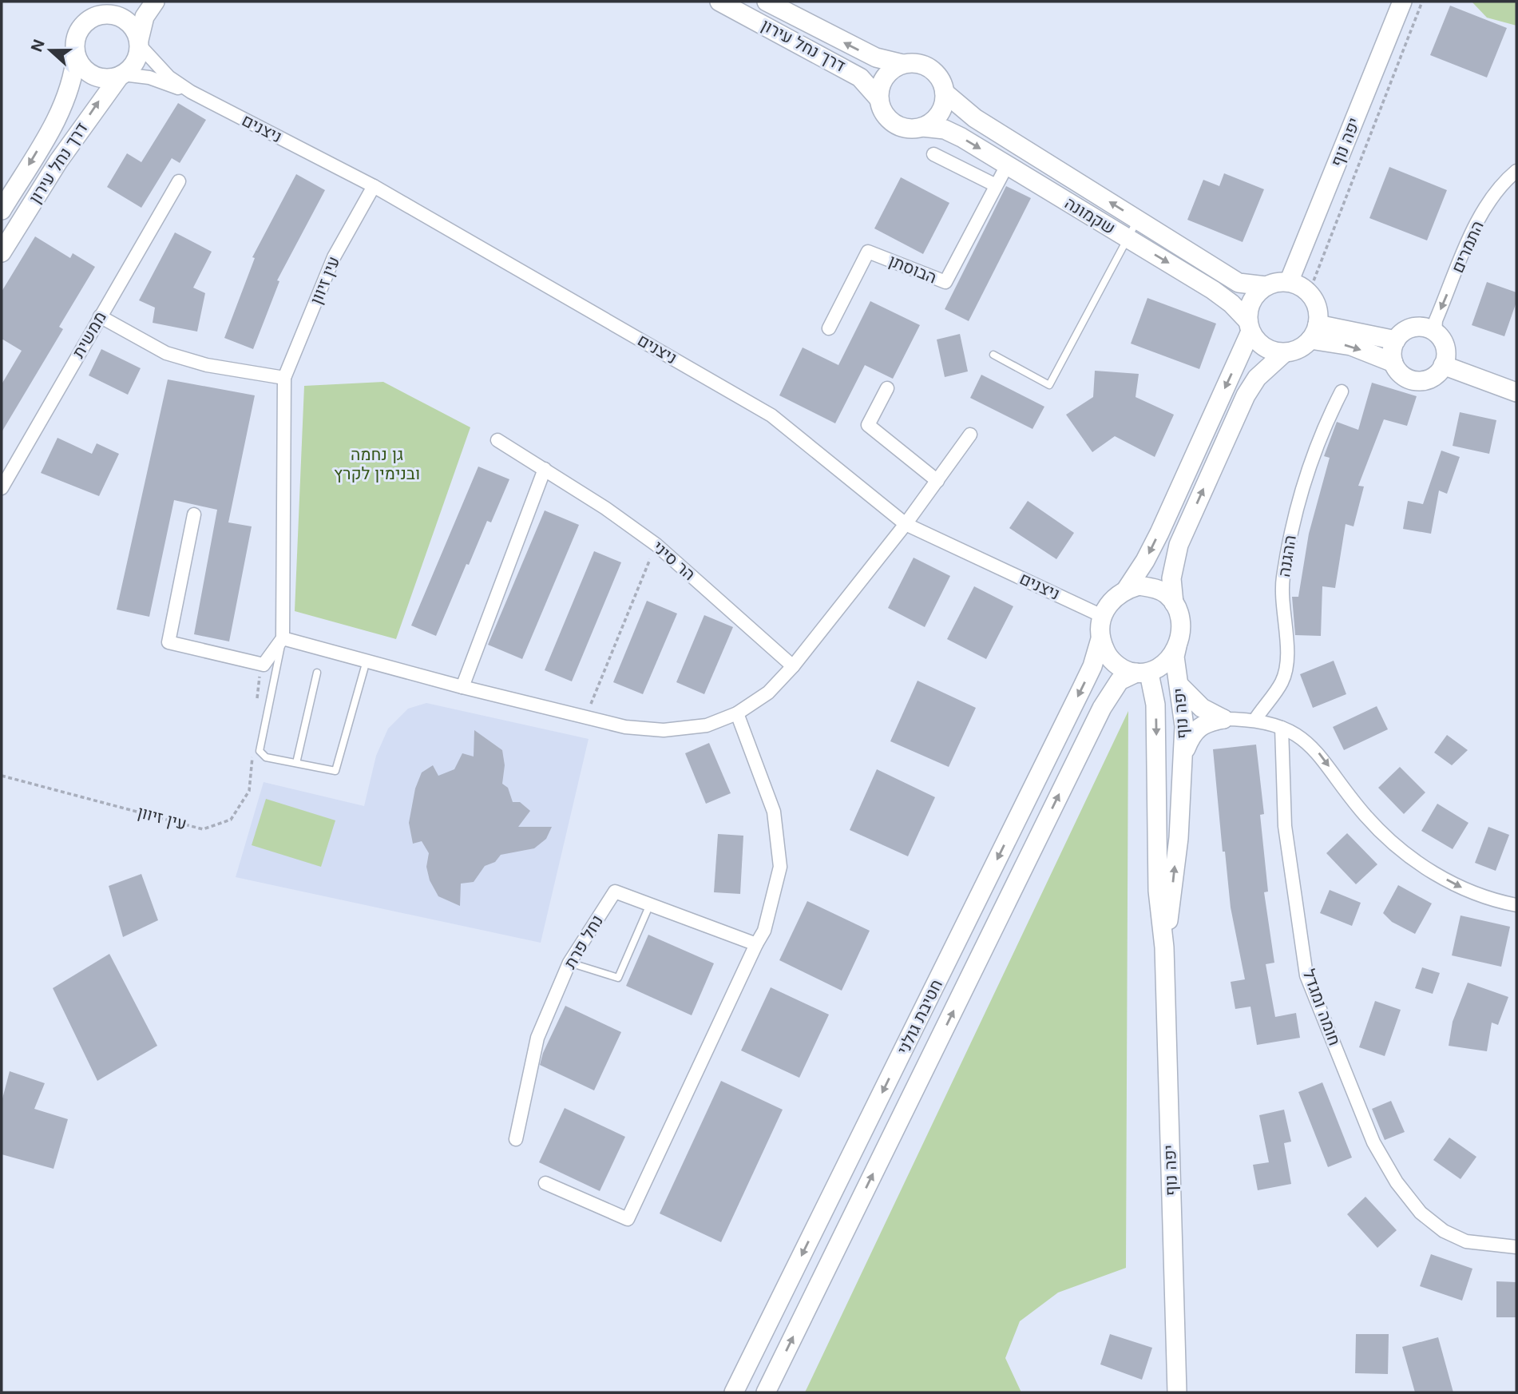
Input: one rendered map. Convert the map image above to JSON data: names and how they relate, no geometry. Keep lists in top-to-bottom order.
{
  "streets": {
    "street": [
      "דרך נחל עירון",
      "ניצנים",
      "יפה נוף",
      "שקמונה",
      "התמרים",
      "הבוסתן",
      "עין זיוון",
      "ממשית",
      "ההגנה",
      "הר סיני",
      "נחל פרת",
      "חומה ומגדל",
      "חטיבת גולני"
    ]
  },
  "crossings": [
    ["דרך נחל עירון", "ניצנים"],
    ["דרך נחל עירון", "שקמונה"],
    ["ניצנים", "יפה נוף"],
    ["ניצנים", "עין זיוון"],
    ["ניצנים", "חטיבת גולני"],
    ["יפה נוף", "שקמונה"],
    ["יפה נוף", "חטיבת גולני"],
    ["שקמונה", "הבוסתן"]
  ],
  "one_way": ["התמרים"],
  "parks": ["גן נחמה ובנימין לקרץ"],
  "north": "left"
}
